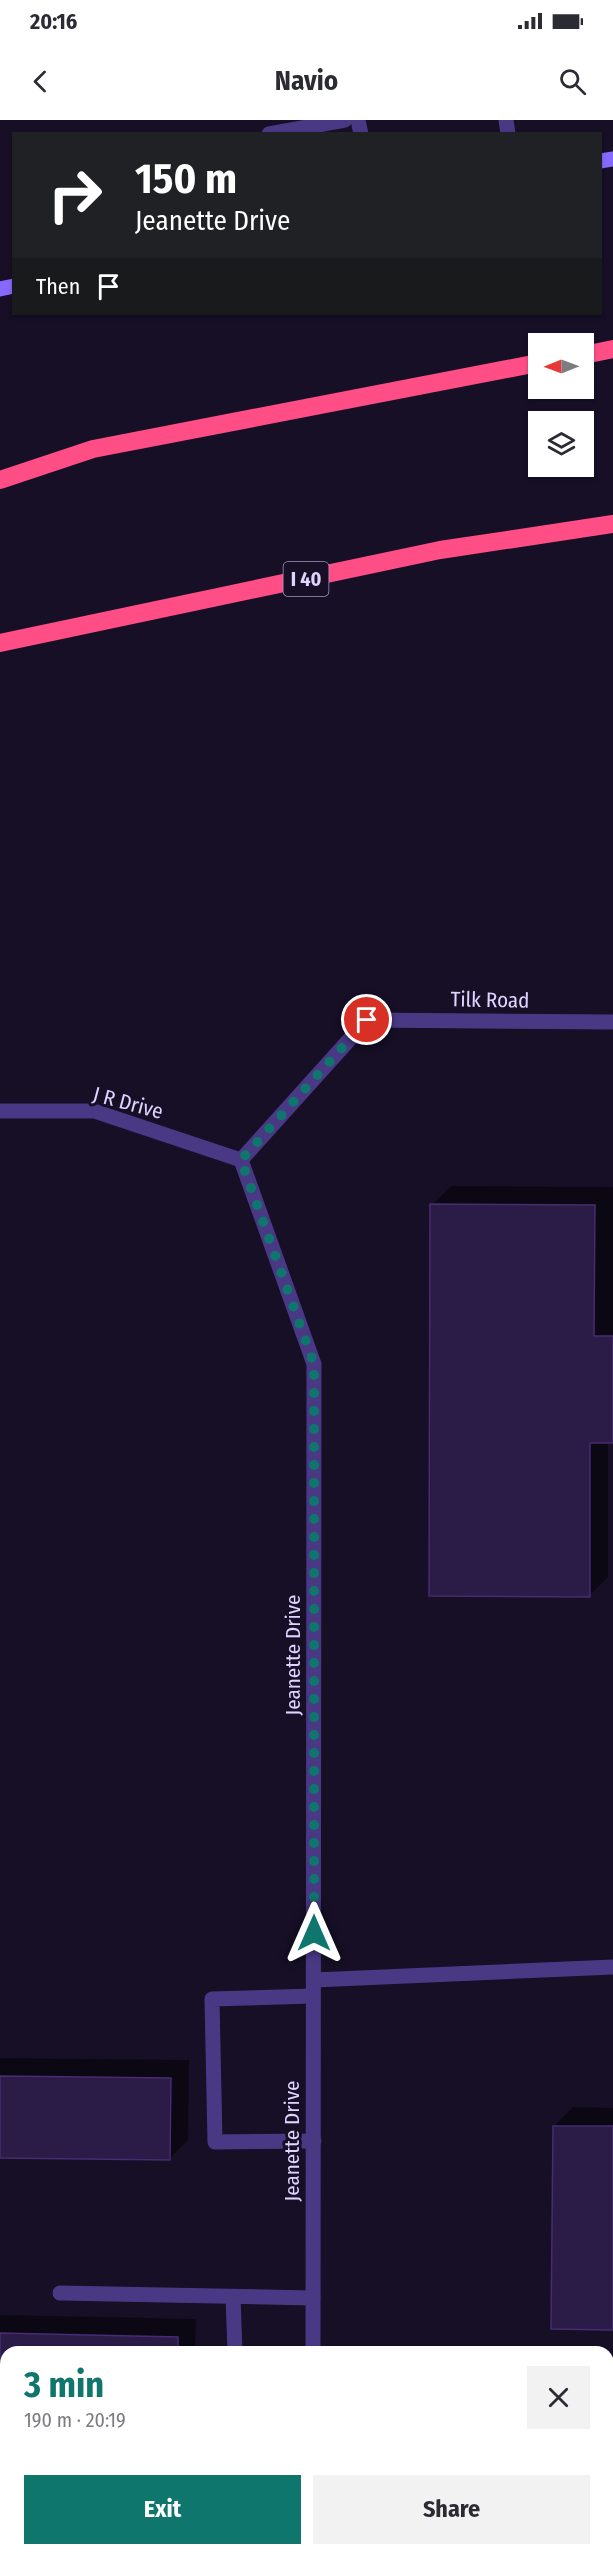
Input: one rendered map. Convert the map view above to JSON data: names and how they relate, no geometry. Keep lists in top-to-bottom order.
{
  "streets": {
    "highway": ["I 40"],
    "street": ["Tilk Road", "J R Drive", "Jeanette Drive"]
  },
  "crossings": [
    ["Tilk Road", "J R Drive"],
    ["Tilk Road", "Jeanette Drive"],
    ["J R Drive", "Jeanette Drive"]
  ],
  "north": "left",
  "page": {
    "status": "20:16",
    "header": "Navio",
    "turn": ["150 m", "Jeanette Drive"],
    "then": "Then",
    "heading": ["3 min", "190 m · 20:19"],
    "buttons": ["Exit", "Share"]
  }
}
